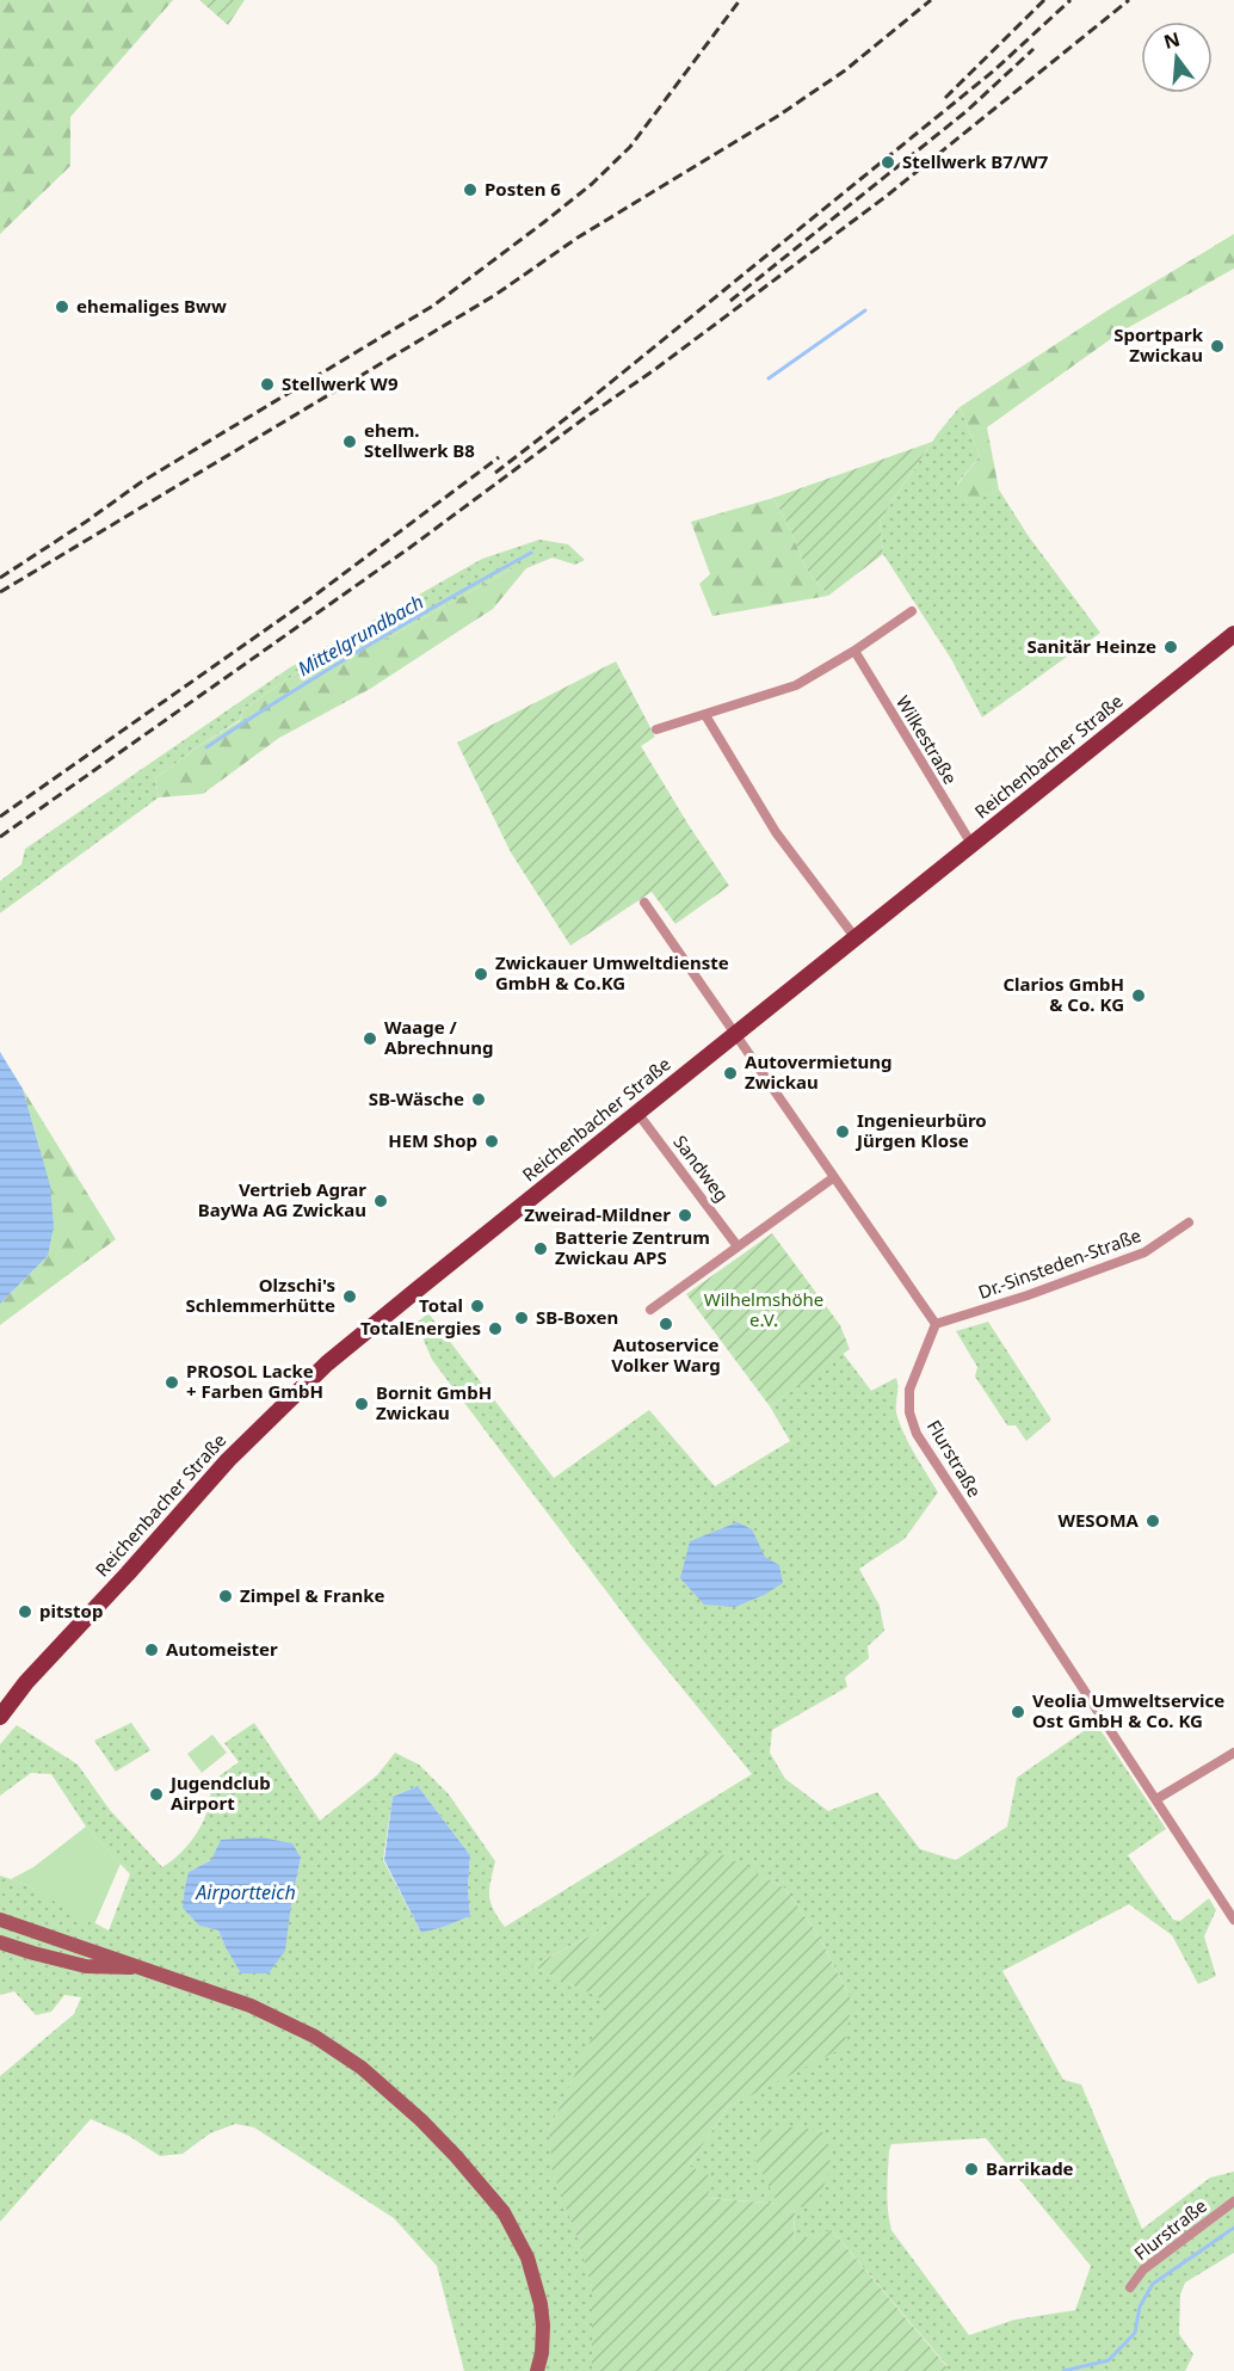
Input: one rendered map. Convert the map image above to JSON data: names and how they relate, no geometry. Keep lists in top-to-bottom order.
{
  "streets": {
    "main road": ["Reichenbacher Straße"],
    "street": [
      "Wilkestraße",
      "Sandweg",
      "Dr.-Sinsteden-Straße",
      "Flurstraße"
    ]
  },
  "crossings": [
    ["Wilkestraße", "Reichenbacher Straße"],
    ["Reichenbacher Straße", "Sandweg"],
    ["Dr.-Sinsteden-Straße", "Flurstraße"]
  ],
  "water": ["Mittelgrundbach", "Airportteich"],
  "parks": ["Wilhelmshöhe e.V."],
  "places": [
    "Stellwerk B7/W7",
    "Posten 6",
    "ehemaliges Bww",
    "Sportpark Zwickau",
    "Stellwerk W9",
    "ehem. Stellwerk B8",
    "Sanitär Heinze",
    "Zwickauer Umweltdienste GmbH & Co.KG",
    "Clarios GmbH & Co. KG",
    "Waage / Abrechnung",
    "Autovermietung Zwickau",
    "SB-Wäsche",
    "Ingenieurbüro Jürgen Klose",
    "HEM Shop",
    "Vertrieb Agrar BayWa AG Zwickau",
    "Zweirad-Mildner",
    "Batterie Zentrum Zwickau APS",
    "Olzschi's Schlemmerhütte",
    "Total",
    "SB-Boxen",
    "Autoservice Volker Warg",
    "TotalEnergies",
    "PROSOL Lacke + Farben GmbH",
    "Bornit GmbH Zwickau",
    "WESOMA",
    "Zimpel & Franke",
    "pitstop",
    "Automeister",
    "Veolia Umweltservice Ost GmbH & Co. KG",
    "Jugendclub Airport",
    "Barrikade"
  ],
  "north": "top"
}
